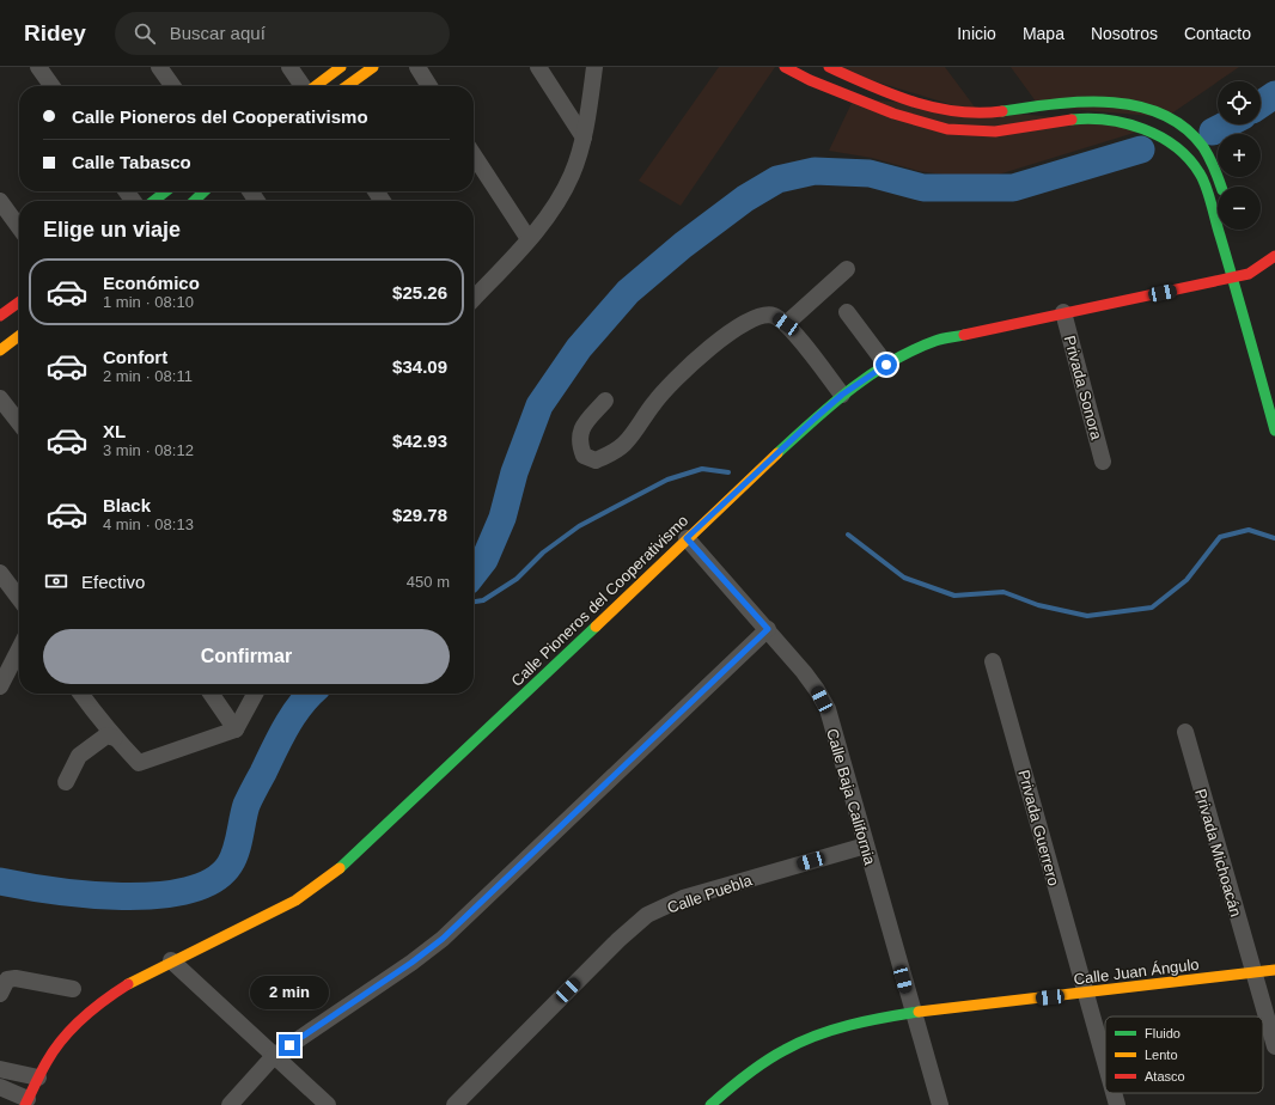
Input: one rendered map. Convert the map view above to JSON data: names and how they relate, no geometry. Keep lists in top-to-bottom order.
{
  "streets": {
    "street": [
      "Privada Sonora",
      "Calle Pioneros del Cooperativismo",
      "Calle Baja California",
      "Privada Guerrero",
      "Privada Michoacán",
      "Calle Puebla",
      "Calle Juan Ángulo"
    ]
  },
  "crossings": [
    ["Privada Sonora", "Calle Pioneros del Cooperativismo"],
    ["Calle Pioneros del Cooperativismo", "Calle Baja California"],
    ["Calle Baja California", "Calle Puebla"],
    ["Calle Baja California", "Calle Juan Ángulo"],
    ["Privada Guerrero", "Calle Juan Ángulo"],
    ["Privada Michoacán", "Calle Juan Ángulo"]
  ],
  "legend": ["Fluido", "Lento", "Atasco"],
  "page": {
    "header": "Ridey",
    "search": "Buscar aquí",
    "nav": [
      "Inicio",
      "Mapa",
      "Nosotros",
      "Contacto"
    ],
    "map_buttons": ["+", "−"],
    "banner": ["Calle Pioneros del Cooperativismo", "Calle Tabasco"],
    "heading": "Elige un viaje",
    "list": [
      {
        "name": "Económico",
        "note": "1 min · 08:10",
        "value": "$25.26"
      },
      {
        "name": "Confort",
        "note": "2 min · 08:11",
        "value": "$34.09"
      },
      {
        "name": "XL",
        "note": "3 min · 08:12",
        "value": "$42.93"
      },
      {
        "name": "Black",
        "note": "4 min · 08:13",
        "value": "$29.78"
      }
    ],
    "pay": ["Efectivo", "450 m"],
    "buttons": "Confirmar",
    "bubble": "2 min"
  }
}
